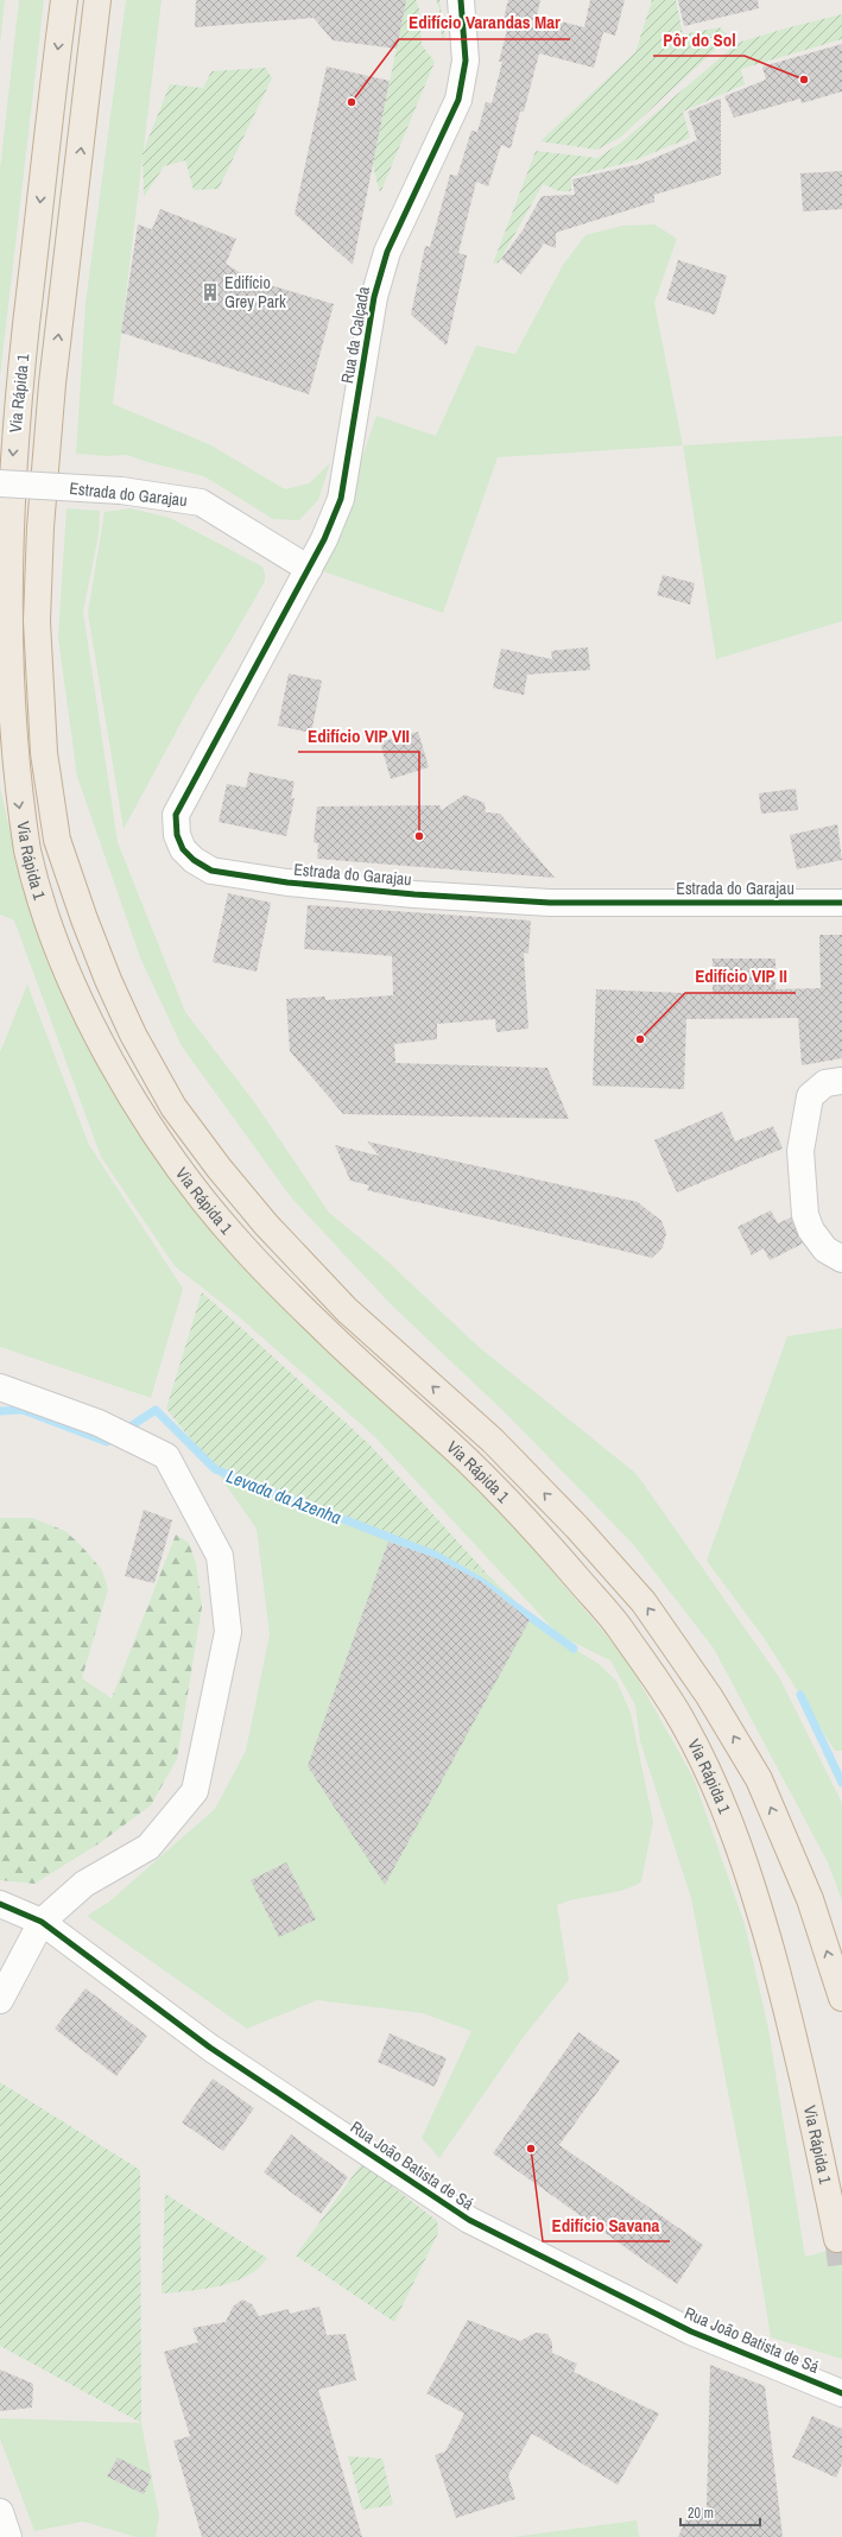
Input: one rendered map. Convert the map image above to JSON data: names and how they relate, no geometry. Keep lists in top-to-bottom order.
{
  "streets": {
    "highway": ["Via Rápida 1"],
    "street": ["Rua da Calçada", "Estrada do Garajau", "Rua João Batista de Sá"]
  },
  "crossings": [
    ["Rua da Calçada", "Estrada do Garajau"]
  ],
  "water": ["Levada da Azenha"],
  "places": {
    "other": [
      "Pôr do Sol",
      "Edifício Varandas Mar",
      "Edifício VIP VII",
      "Edifício VIP II",
      "Edifício Savana"
    ],
    "building": ["Edifício Grey Park"]
  },
  "scale_bar": "20 m"
}
